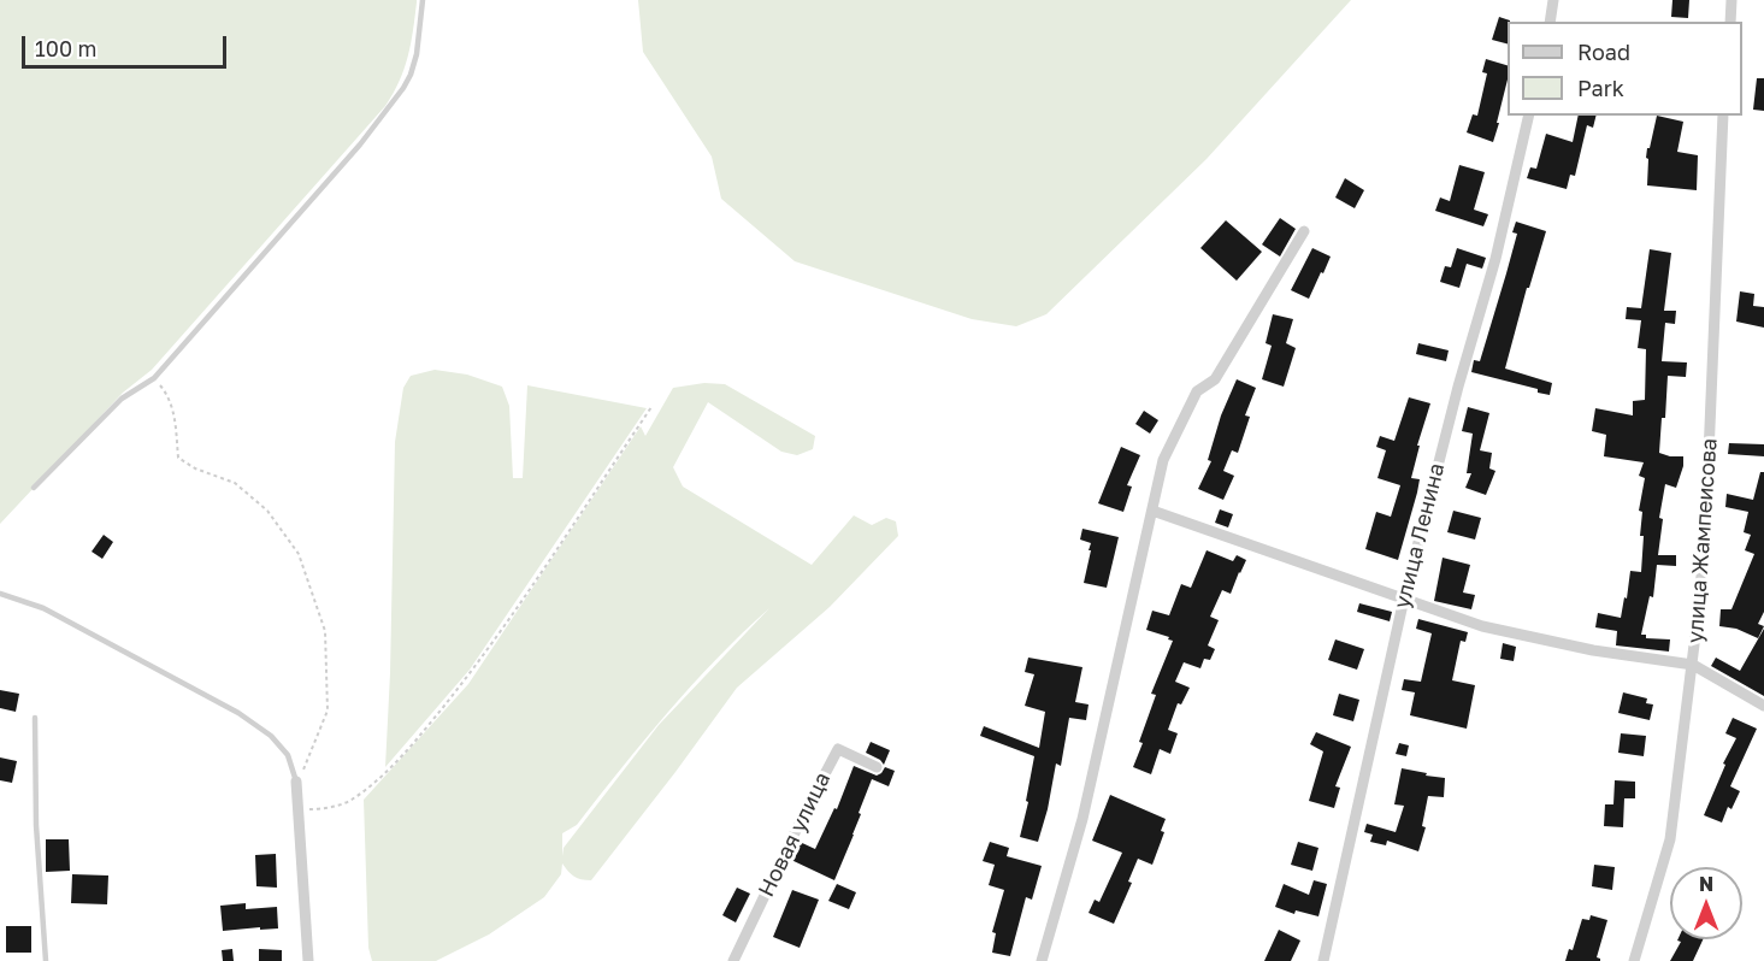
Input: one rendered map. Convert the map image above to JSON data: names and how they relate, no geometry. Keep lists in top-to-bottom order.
{
  "streets": {
    "street": ["улица Ленина", "улица Жампеисова", "Новая улица"]
  },
  "legend": ["Road", "Park"],
  "scale_bar": "100 m",
  "north": "top"
}
